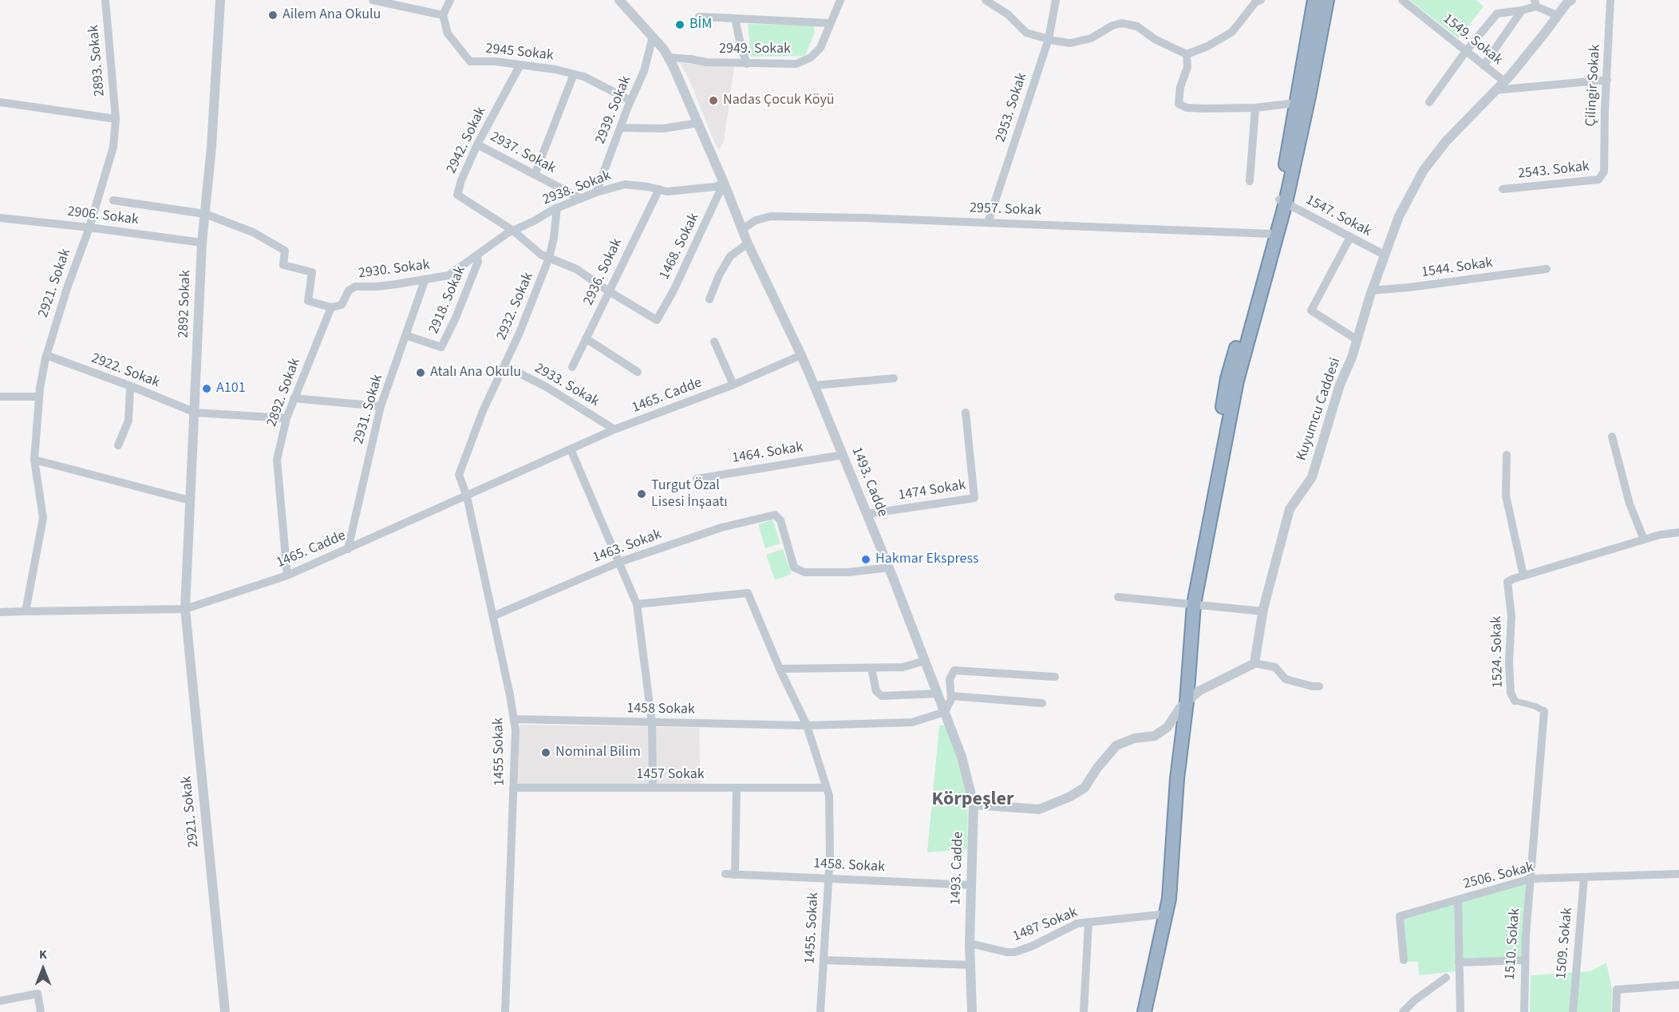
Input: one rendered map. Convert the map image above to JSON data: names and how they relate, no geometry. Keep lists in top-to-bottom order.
{
  "streets": {
    "street": [
      "1549. Sokak",
      "2949. Sokak",
      "2945 Sokak",
      "2893. Sokak",
      "Çilingir Sokak",
      "2953. Sokak",
      "2939. Sokak",
      "2942. Sokak",
      "2937. Sokak",
      "2543. Sokak",
      "2938. Sokak",
      "2957. Sokak",
      "2906. Sokak",
      "1547. Sokak",
      "1468. Sokak",
      "1544. Sokak",
      "2930. Sokak",
      "2936. Sokak",
      "2921. Sokak",
      "2918. Sokak",
      "2892 Sokak",
      "2932. Sokak",
      "2922. Sokak",
      "2933. Sokak",
      "2892. Sokak",
      "1465. Cadde",
      "2931. Sokak",
      "Kuyumcu Caddesi",
      "1464. Sokak",
      "1493. Cadde",
      "1474 Sokak",
      "1463. Sokak",
      "1524. Sokak",
      "1458 Sokak",
      "1455 Sokak",
      "1457 Sokak",
      "1458. Sokak",
      "2506. Sokak",
      "1487 Sokak",
      "1455. Sokak",
      "1509. Sokak",
      "1510. Sokak"
    ]
  },
  "crossings": [
    ["1549. Sokak", "Kuyumcu Caddesi"],
    ["2949. Sokak", "1493. Cadde"],
    ["2945 Sokak", "2939. Sokak"],
    ["2945 Sokak", "2942. Sokak"],
    ["2893. Sokak", "2921. Sokak"],
    ["Çilingir Sokak", "2543. Sokak"],
    ["2953. Sokak", "2957. Sokak"],
    ["2939. Sokak", "2938. Sokak"],
    ["2939. Sokak", "1493. Cadde"],
    ["2942. Sokak", "2937. Sokak"],
    ["2942. Sokak", "2938. Sokak"],
    ["2937. Sokak", "2938. Sokak"],
    ["2938. Sokak", "1468. Sokak"],
    ["2938. Sokak", "2930. Sokak"],
    ["2938. Sokak", "2936. Sokak"],
    ["2938. Sokak", "2918. Sokak"],
    ["2938. Sokak", "2932. Sokak"],
    ["2938. Sokak", "1493. Cadde"],
    ["2957. Sokak", "1493. Cadde"],
    ["2906. Sokak", "2921. Sokak"],
    ["2906. Sokak", "2892 Sokak"],
    ["1547. Sokak", "Kuyumcu Caddesi"],
    ["1468. Sokak", "2936. Sokak"],
    ["1468. Sokak", "1493. Cadde"],
    ["1544. Sokak", "Kuyumcu Caddesi"],
    ["2930. Sokak", "2918. Sokak"],
    ["2930. Sokak", "2892. Sokak"],
    ["2930. Sokak", "2931. Sokak"],
    ["2921. Sokak", "2892 Sokak"],
    ["2921. Sokak", "2922. Sokak"],
    ["2921. Sokak", "1465. Cadde"],
    ["2918. Sokak", "2931. Sokak"],
    ["2892 Sokak", "2922. Sokak"],
    ["2892 Sokak", "1465. Cadde"],
    ["2932. Sokak", "2933. Sokak"],
    ["2932. Sokak", "1465. Cadde"],
    ["2932. Sokak", "1455 Sokak"],
    ["2922. Sokak", "2892. Sokak"],
    ["2933. Sokak", "1465. Cadde"],
    ["2892. Sokak", "1465. Cadde"],
    ["1465. Cadde", "2931. Sokak"],
    ["1465. Cadde", "1493. Cadde"],
    ["1465. Cadde", "1455 Sokak"],
    ["1464. Sokak", "1493. Cadde"],
    ["1493. Cadde", "1474 Sokak"],
    ["1493. Cadde", "1463. Sokak"],
    ["1493. Cadde", "1458 Sokak"],
    ["1493. Cadde", "1458. Sokak"],
    ["1493. Cadde", "1487 Sokak"],
    ["1463. Sokak", "1455 Sokak"],
    ["1524. Sokak", "2506. Sokak"],
    ["1524. Sokak", "1510. Sokak"],
    ["1458 Sokak", "1455 Sokak"],
    ["1458 Sokak", "1455. Sokak"],
    ["1455 Sokak", "1457 Sokak"],
    ["1457 Sokak", "1455. Sokak"],
    ["1458. Sokak", "1455. Sokak"],
    ["2506. Sokak", "1509. Sokak"],
    ["2506. Sokak", "1510. Sokak"]
  ],
  "districts": ["Körpeşler"],
  "places": [
    "Ailem Ana Okulu",
    "BİM",
    "Nadas Çocuk Köyü",
    "Atalı Ana Okulu",
    "A101",
    "Turgut Özal Lisesi İnşaatı",
    "Hakmar Ekspress",
    "Nominal Bilim"
  ],
  "north": "top"
}
